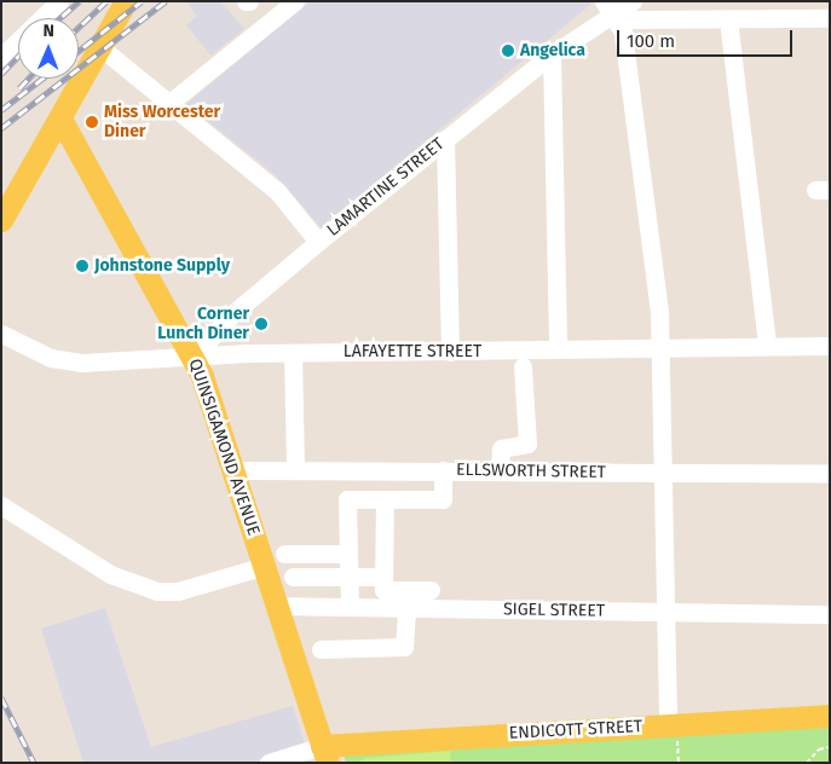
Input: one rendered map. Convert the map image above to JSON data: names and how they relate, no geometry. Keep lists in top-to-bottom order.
{
  "streets": {
    "main road": ["QUINSIGAMOND AVENUE", "ENDICOTT STREET"],
    "street": [
      "LAMARTINE STREET",
      "LAFAYETTE STREET",
      "ELLSWORTH STREET",
      "SIGEL STREET"
    ]
  },
  "crossings": [
    ["LAMARTINE STREET", "LAFAYETTE STREET"],
    ["LAMARTINE STREET", "QUINSIGAMOND AVENUE"],
    ["LAFAYETTE STREET", "QUINSIGAMOND AVENUE"],
    ["QUINSIGAMOND AVENUE", "ELLSWORTH STREET"],
    ["QUINSIGAMOND AVENUE", "SIGEL STREET"],
    ["QUINSIGAMOND AVENUE", "ENDICOTT STREET"]
  ],
  "places": [
    "Angelica",
    "Miss Worcester Diner",
    "Johnstone Supply",
    "Corner Lunch Diner"
  ],
  "scale_bar": "100 m",
  "north": "top"
}
